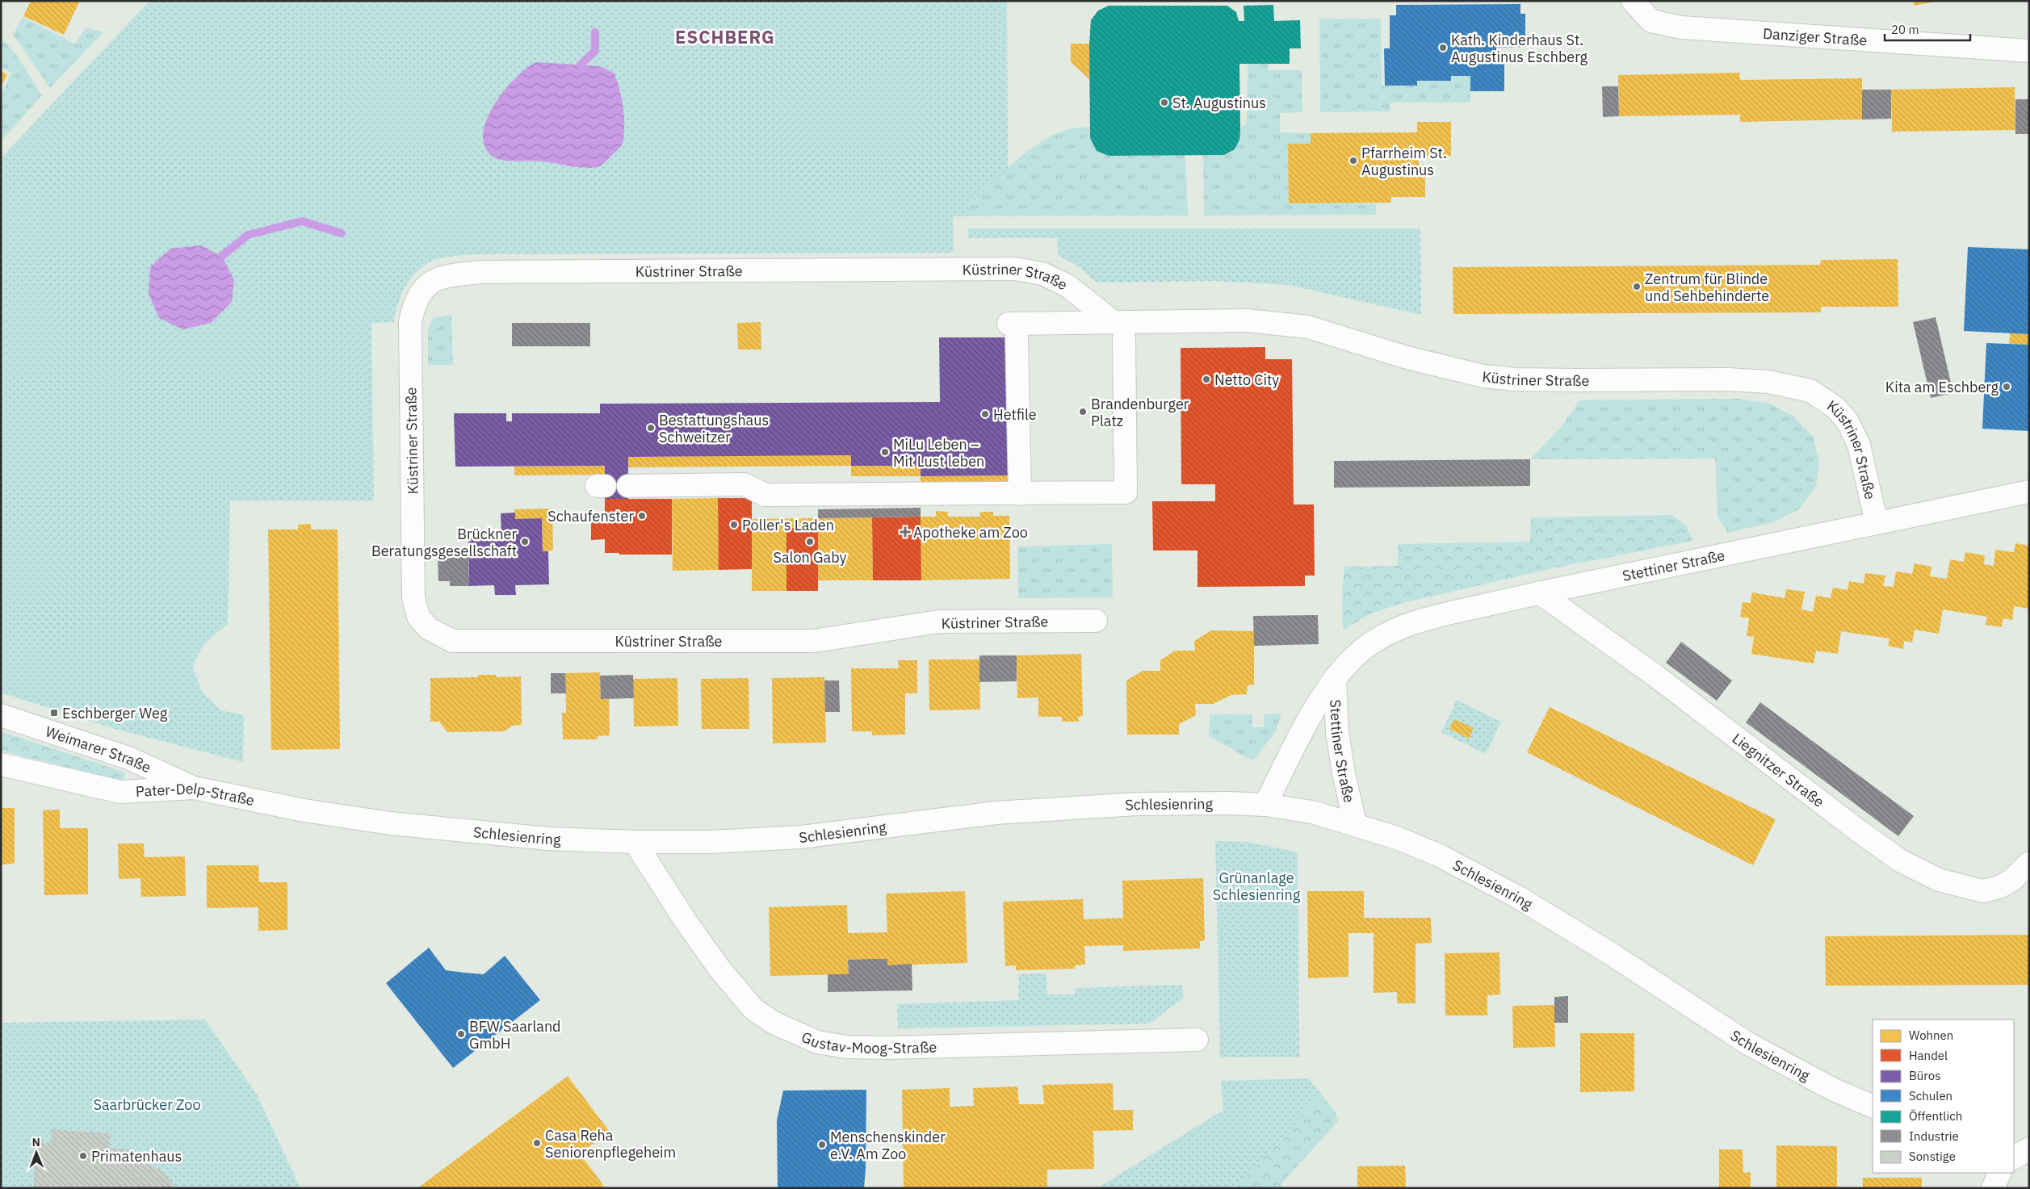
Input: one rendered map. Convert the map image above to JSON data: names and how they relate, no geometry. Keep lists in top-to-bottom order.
{
  "streets": {
    "street": [
      "Danziger Straße",
      "Küstriner Straße",
      "Stettiner Straße",
      "Weimarer Straße",
      "Liegnitzer Straße",
      "Pater-Delp-Straße",
      "Schlesienring",
      "Gustav-Moog-Straße"
    ]
  },
  "crossings": [
    ["Küstriner Straße", "Stettiner Straße"],
    ["Stettiner Straße", "Liegnitzer Straße"],
    ["Stettiner Straße", "Schlesienring"],
    ["Weimarer Straße", "Pater-Delp-Straße"],
    ["Pater-Delp-Straße", "Schlesienring"],
    ["Schlesienring", "Gustav-Moog-Straße"]
  ],
  "districts": ["ESCHBERG"],
  "parks": ["Grünanlage Schlesienring", "Saarbrücker Zoo"],
  "places": {
    "other": [
      "Kath. Kinderhaus St. Augustinus Eschberg",
      "St. Augustinus",
      "Pfarrheim St. Augustinus",
      "Zentrum für Blinde und Sehbehinderte",
      "Netto City",
      "Kita am Eschberg",
      "Brandenburger Platz",
      "Hetfile",
      "Bestattungshaus Schweitzer",
      "MiLu Leben – Mit Lust leben",
      "Schaufenster",
      "Poller's Laden",
      "Brückner Beratungsgesellschaft",
      "Salon Gaby",
      "BFW Saarland GmbH",
      "Casa Reha Seniorenpflegeheim",
      "Menschenskinder e.V. Am Zoo",
      "Primatenhaus"
    ],
    "health": ["Apotheke am Zoo"],
    "transit": ["Eschberger Weg"]
  },
  "legend": [
    "Wohnen",
    "Handel",
    "Büros",
    "Schulen",
    "Öffentlich",
    "Industrie",
    "Sonstige"
  ],
  "scale_bar": "20 m",
  "north": "top"
}
